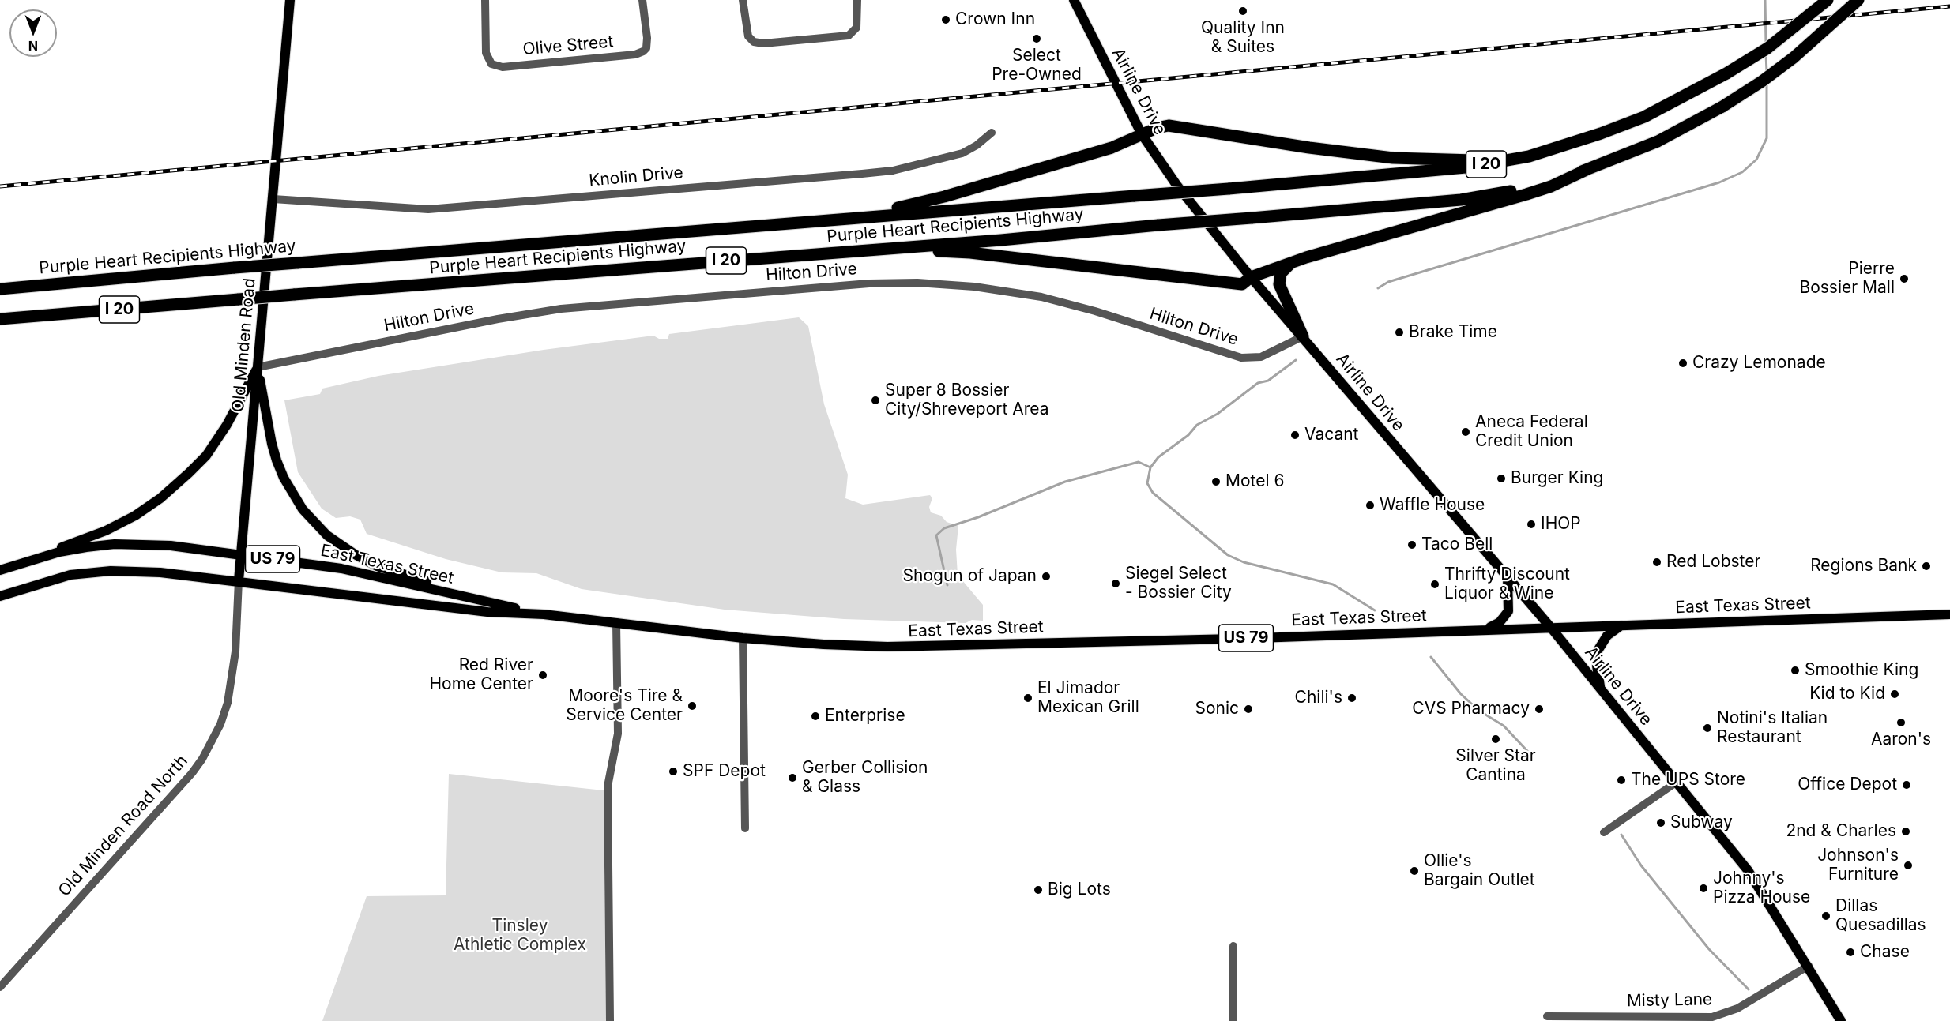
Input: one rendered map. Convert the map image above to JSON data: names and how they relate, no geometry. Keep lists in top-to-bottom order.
{
  "streets": {
    "highway": ["I 20", "Purple Heart Recipients Highway"],
    "main road": [
      "Airline Drive",
      "Old Minden Road",
      "US 79",
      "East Texas Street"
    ],
    "street": [
      "Olive Street",
      "Knolin Drive",
      "Hilton Drive",
      "Old Minden Road North",
      "Misty Lane"
    ]
  },
  "crossings": [
    ["Airline Drive", "Hilton Drive"],
    ["Airline Drive", "East Texas Street"],
    ["Airline Drive", "Misty Lane"],
    ["Knolin Drive", "Old Minden Road"],
    ["Hilton Drive", "Old Minden Road"],
    ["Old Minden Road", "East Texas Street"],
    ["Old Minden Road", "Old Minden Road North"],
    ["East Texas Street", "Old Minden Road North"]
  ],
  "parks": ["Tinsley Athletic Complex"],
  "places": [
    "Quality Inn & Suites",
    "Crown Inn",
    "Select Pre-Owned",
    "Pierre Bossier Mall",
    "Brake Time",
    "Crazy Lemonade",
    "Super 8 Bossier City/Shreveport Area",
    "Aneca Federal Credit Union",
    "Vacant",
    "Burger King",
    "Motel 6",
    "Waffle House",
    "IHOP",
    "Taco Bell",
    "Red Lobster",
    "Regions Bank",
    "Shogun of Japan",
    "Siegel Select - Bossier City",
    "Thrifty Discount Liquor & Wine",
    "Smoothie King",
    "Red River Home Center",
    "Kid to Kid",
    "El Jimador Mexican Grill",
    "Chili's",
    "Moore's Tire & Service Center",
    "Sonic",
    "CVS Pharmacy",
    "Enterprise",
    "Aaron's",
    "Notini's Italian Restaurant",
    "Silver Star Cantina",
    "SPF Depot",
    "Gerber Collision & Glass",
    "The UPS Store",
    "Office Depot",
    "Subway",
    "2nd & Charles",
    "Johnson's Furniture",
    "Ollie's Bargain Outlet",
    "Johnny's Pizza House",
    "Big Lots",
    "Dillas Quesadillas",
    "Chase"
  ],
  "north": "bottom"
}
